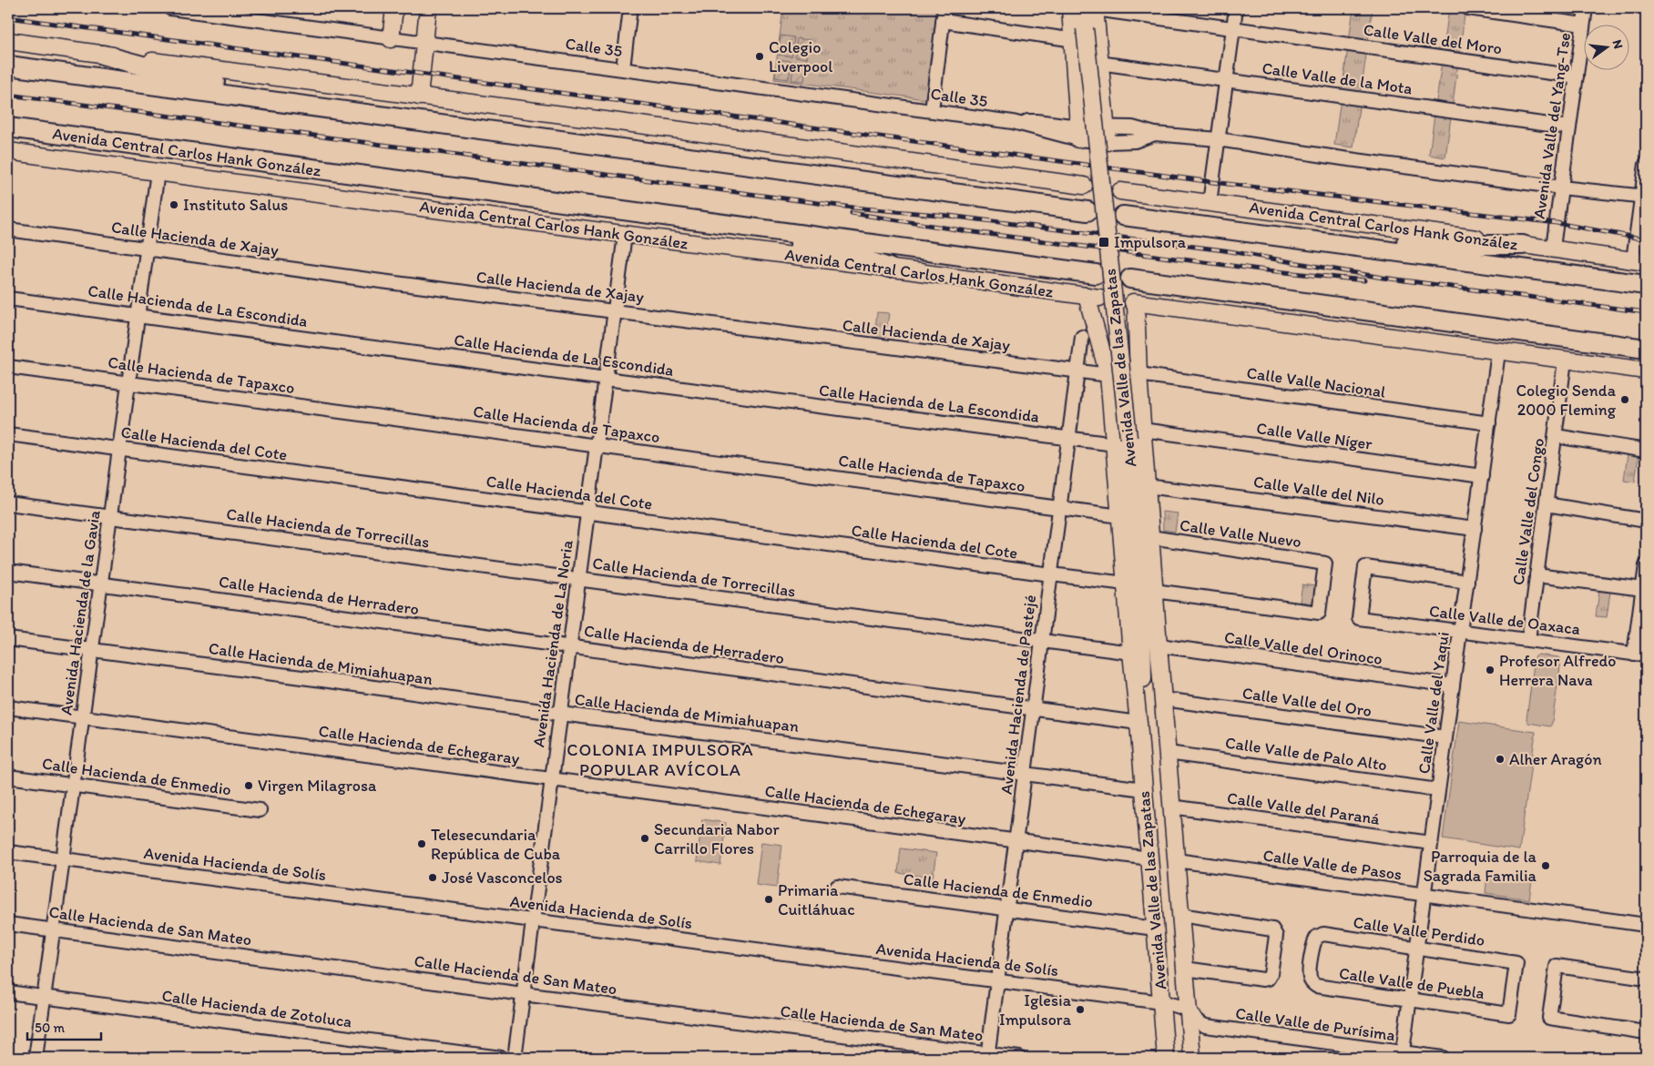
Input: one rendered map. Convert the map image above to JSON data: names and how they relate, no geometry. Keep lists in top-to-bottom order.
{
  "streets": {
    "highway": ["Avenida Central Carlos Hank González"],
    "main road": ["Avenida Valle de las Zapatas"],
    "street": [
      "Calle Valle del Moro",
      "Calle 35",
      "Calle Valle de la Mota",
      "Avenida Valle del Yang-Tse",
      "Calle Hacienda de Xajay",
      "Calle Hacienda de La Escondida",
      "Calle Hacienda de Tapaxco",
      "Calle Valle Nacional",
      "Calle Valle Níger",
      "Calle Hacienda del Cote",
      "Calle Valle del Nilo",
      "Calle Valle del Congo",
      "Calle Hacienda de Torrecillas",
      "Calle Valle Nuevo",
      "Calle Hacienda de Herradero",
      "Avenida Hacienda de la Gavia",
      "Calle Valle de Oaxaca",
      "Avenida Hacienda de La Noria",
      "Calle Valle del Orinoco",
      "Calle Hacienda de Mimiahuapan",
      "Avenida Hacienda de Pastejé",
      "Calle Valle del Oro",
      "Calle Valle del Yaqui",
      "Calle Hacienda de Echegaray",
      "Calle Valle de Palo Alto",
      "Calle Hacienda de Enmedio",
      "Calle Valle del Paraná",
      "Avenida Hacienda de Solís",
      "Calle Valle de Pasos",
      "Calle Hacienda de San Mateo",
      "Calle Valle Perdido",
      "Calle Valle de Puebla",
      "Calle Hacienda de Zotoluca",
      "Calle Valle de Purísima"
    ]
  },
  "crossings": [
    ["Calle Valle del Moro", "Avenida Valle del Yang-Tse"],
    ["Calle Valle del Moro", "Avenida Valle de las Zapatas"],
    ["Calle Valle de la Mota", "Avenida Valle del Yang-Tse"],
    ["Avenida Valle del Yang-Tse", "Avenida Central Carlos Hank González"],
    ["Avenida Central Carlos Hank González", "Avenida Valle de las Zapatas"],
    ["Avenida Central Carlos Hank González", "Avenida Hacienda de la Gavia"],
    ["Avenida Central Carlos Hank González", "Avenida Hacienda de La Noria"],
    ["Calle Hacienda de Xajay", "Avenida Valle de las Zapatas"],
    ["Calle Hacienda de Xajay", "Avenida Hacienda de la Gavia"],
    ["Calle Hacienda de Xajay", "Avenida Hacienda de La Noria"],
    ["Calle Hacienda de Xajay", "Avenida Hacienda de Pastejé"],
    ["Calle Hacienda de La Escondida", "Avenida Valle de las Zapatas"],
    ["Calle Hacienda de La Escondida", "Avenida Hacienda de la Gavia"],
    ["Calle Hacienda de La Escondida", "Avenida Hacienda de La Noria"],
    ["Calle Hacienda de La Escondida", "Avenida Hacienda de Pastejé"],
    ["Avenida Valle de las Zapatas", "Calle Hacienda de Tapaxco"],
    ["Avenida Valle de las Zapatas", "Calle Valle Nacional"],
    ["Avenida Valle de las Zapatas", "Calle Valle Níger"],
    ["Avenida Valle de las Zapatas", "Calle Hacienda del Cote"],
    ["Avenida Valle de las Zapatas", "Calle Valle del Nilo"],
    ["Avenida Valle de las Zapatas", "Calle Hacienda de Torrecillas"],
    ["Avenida Valle de las Zapatas", "Calle Valle Nuevo"],
    ["Avenida Valle de las Zapatas", "Calle Hacienda de Herradero"],
    ["Avenida Valle de las Zapatas", "Calle Valle del Orinoco"],
    ["Avenida Valle de las Zapatas", "Calle Hacienda de Mimiahuapan"],
    ["Avenida Valle de las Zapatas", "Calle Valle del Oro"],
    ["Avenida Valle de las Zapatas", "Calle Valle del Yaqui"],
    ["Avenida Valle de las Zapatas", "Calle Hacienda de Echegaray"],
    ["Avenida Valle de las Zapatas", "Calle Valle de Palo Alto"],
    ["Avenida Valle de las Zapatas", "Calle Hacienda de Enmedio"],
    ["Avenida Valle de las Zapatas", "Calle Valle del Paraná"],
    ["Avenida Valle de las Zapatas", "Avenida Hacienda de Solís"],
    ["Avenida Valle de las Zapatas", "Calle Valle de Pasos"],
    ["Avenida Valle de las Zapatas", "Calle Valle de Purísima"],
    ["Calle Hacienda de Tapaxco", "Avenida Hacienda de la Gavia"],
    ["Calle Hacienda de Tapaxco", "Avenida Hacienda de La Noria"],
    ["Calle Hacienda de Tapaxco", "Avenida Hacienda de Pastejé"],
    ["Calle Valle Nacional", "Calle Valle del Yaqui"],
    ["Calle Valle Níger", "Calle Valle del Yaqui"],
    ["Calle Hacienda del Cote", "Avenida Hacienda de la Gavia"],
    ["Calle Hacienda del Cote", "Avenida Hacienda de La Noria"],
    ["Calle Hacienda del Cote", "Avenida Hacienda de Pastejé"],
    ["Calle Valle del Nilo", "Calle Valle del Yaqui"],
    ["Calle Valle del Congo", "Calle Valle de Oaxaca"],
    ["Calle Hacienda de Torrecillas", "Avenida Hacienda de la Gavia"],
    ["Calle Hacienda de Torrecillas", "Avenida Hacienda de La Noria"],
    ["Calle Hacienda de Torrecillas", "Avenida Hacienda de Pastejé"],
    ["Calle Hacienda de Herradero", "Avenida Hacienda de la Gavia"],
    ["Calle Hacienda de Herradero", "Avenida Hacienda de La Noria"],
    ["Calle Hacienda de Herradero", "Avenida Hacienda de Pastejé"],
    ["Avenida Hacienda de la Gavia", "Calle Hacienda de Mimiahuapan"],
    ["Avenida Hacienda de la Gavia", "Calle Hacienda de Echegaray"],
    ["Avenida Hacienda de la Gavia", "Calle Hacienda de Enmedio"],
    ["Avenida Hacienda de la Gavia", "Avenida Hacienda de Solís"],
    ["Avenida Hacienda de la Gavia", "Calle Hacienda de San Mateo"],
    ["Avenida Hacienda de la Gavia", "Calle Hacienda de Zotoluca"],
    ["Calle Valle de Oaxaca", "Calle Valle del Yaqui"],
    ["Avenida Hacienda de La Noria", "Calle Hacienda de Mimiahuapan"],
    ["Avenida Hacienda de La Noria", "Calle Hacienda de Echegaray"],
    ["Avenida Hacienda de La Noria", "Avenida Hacienda de Solís"],
    ["Avenida Hacienda de La Noria", "Calle Hacienda de San Mateo"],
    ["Calle Valle del Orinoco", "Calle Valle del Yaqui"],
    ["Calle Hacienda de Mimiahuapan", "Avenida Hacienda de Pastejé"],
    ["Avenida Hacienda de Pastejé", "Calle Hacienda de Echegaray"],
    ["Avenida Hacienda de Pastejé", "Calle Hacienda de Enmedio"],
    ["Avenida Hacienda de Pastejé", "Avenida Hacienda de Solís"],
    ["Avenida Hacienda de Pastejé", "Calle Hacienda de San Mateo"],
    ["Calle Valle del Oro", "Calle Valle del Yaqui"],
    ["Calle Valle del Yaqui", "Calle Valle de Palo Alto"],
    ["Calle Valle del Yaqui", "Calle Valle del Paraná"],
    ["Calle Valle del Yaqui", "Calle Valle de Pasos"],
    ["Calle Valle del Yaqui", "Calle Valle Perdido"],
    ["Calle Valle del Yaqui", "Calle Valle de Puebla"],
    ["Calle Valle del Yaqui", "Calle Valle de Purísima"],
    ["Avenida Hacienda de Solís", "Calle Valle de Purísima"],
    ["Calle Valle Perdido", "Calle Valle de Puebla"]
  ],
  "districts": ["COLONIA IMPULSORA POPULAR AVÍCOLA"],
  "places": {
    "other": [
      "Colegio Liverpool",
      "Instituto Salus",
      "Colegio Senda 2000 Fleming",
      "Profesor Alfredo Herrera Nava",
      "Alher Aragón",
      "Virgen Milagrosa",
      "Secundaria Nabor Carrillo Flores",
      "Telesecundaria República de Cuba",
      "Parroquia de la Sagrada Familia",
      "José Vasconcelos",
      "Primaria Cuitláhuac",
      "Iglesia Impulsora"
    ],
    "transit": ["Impulsora"]
  },
  "scale_bar": "50 m",
  "north": "right"
}
